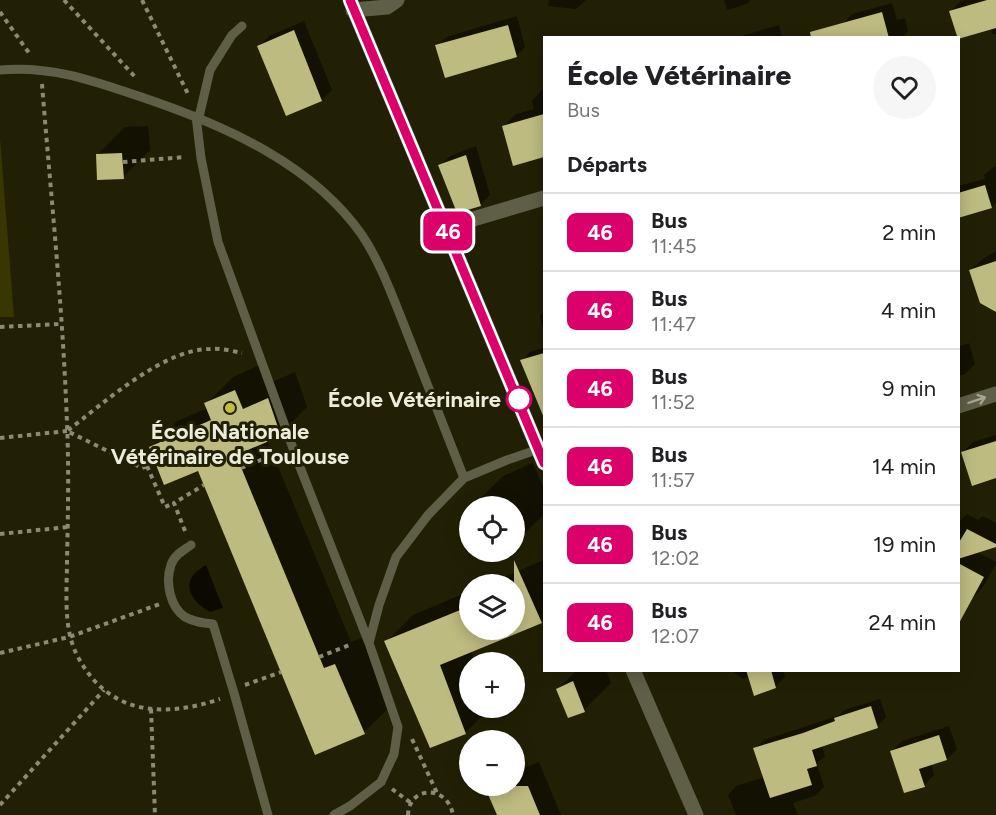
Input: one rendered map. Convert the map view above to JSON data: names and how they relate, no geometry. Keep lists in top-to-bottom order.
{
  "places": ["École Vétérinaire", "École Nationale Vétérinaire de Toulouse"],
  "lines": ["bus line 46"],
  "page": {
    "on_map": "46",
    "heading": [
      ["École Vétérinaire", "Bus"],
      "Départs"
    ],
    "list": [
      {
        "mark": "46",
        "name": "Bus",
        "note": "11:45",
        "value": "2 min"
      },
      {
        "mark": "46",
        "name": "Bus",
        "note": "11:47",
        "value": "4 min"
      },
      {
        "mark": "46",
        "name": "Bus",
        "note": "11:52",
        "value": "9 min"
      },
      {
        "mark": "46",
        "name": "Bus",
        "note": "11:57",
        "value": "14 min"
      },
      {
        "mark": "46",
        "name": "Bus",
        "note": "12:02",
        "value": "19 min"
      },
      {
        "mark": "46",
        "name": "Bus",
        "note": "12:07",
        "value": "24 min"
      }
    ],
    "map_buttons": ["+", "−"]
  }
}
